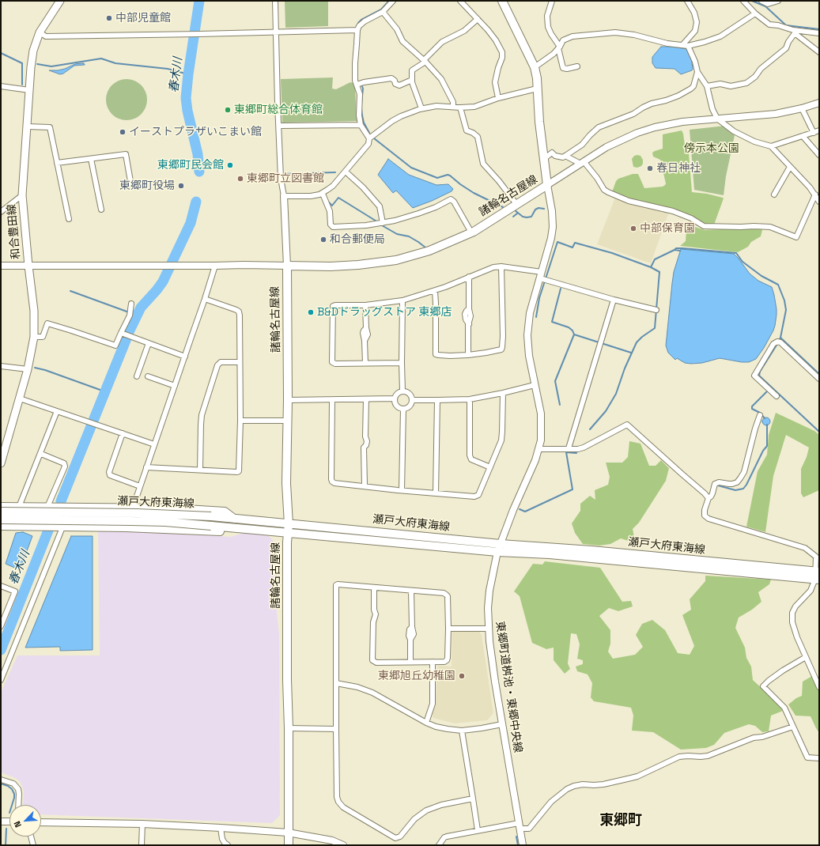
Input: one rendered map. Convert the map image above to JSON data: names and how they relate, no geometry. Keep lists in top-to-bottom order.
{
  "streets": {
    "main road": ["諸輪名古屋線", "和合豊田線", "瀬戸大府東海線"],
    "street": ["東郷町道桝池・東郷中央線"]
  },
  "crossings": [
    ["諸輪名古屋線", "瀬戸大府東海線"],
    ["諸輪名古屋線", "東郷町道桝池・東郷中央線"],
    ["瀬戸大府東海線", "東郷町道桝池・東郷中央線"]
  ],
  "districts": ["東郷町"],
  "water": ["春木川"],
  "parks": ["傍示本公園"],
  "places": [
    "中部児童館",
    "東郷町総合体育館",
    "イーストプラザいこまい館",
    "東郷町民会館",
    "春日神社",
    "東郷町立図書館",
    "東郷町役場",
    "中部保育園",
    "和合郵便局",
    "B&Dドラッグストア 東郷店",
    "東郷旭丘幼稚園"
  ],
  "north": "bottom left"
}
